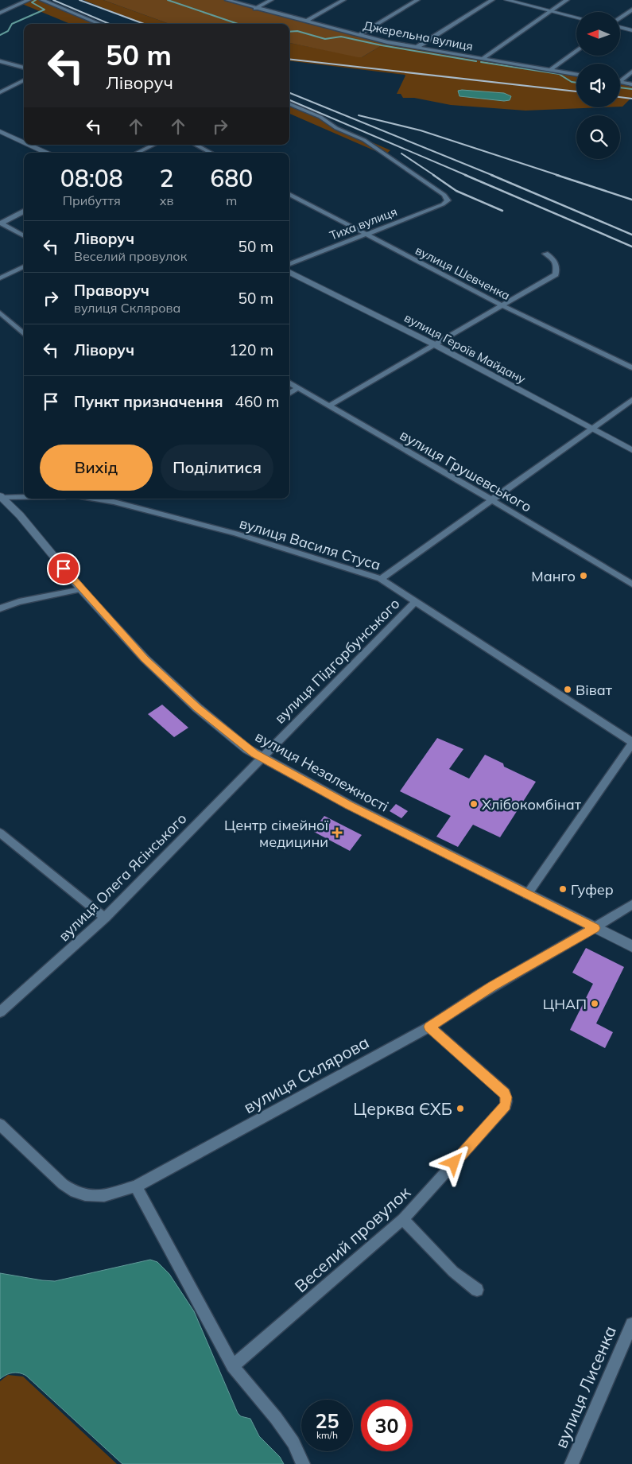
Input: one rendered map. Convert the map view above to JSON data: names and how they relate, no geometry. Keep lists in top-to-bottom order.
{
  "streets": {
    "street": [
      "Джерельна вулиця",
      "Тиха вулиця",
      "вулиця Шевченка",
      "вулиця Героїв Майдану",
      "вулиця Грушевського",
      "вулиця Василя Стуса",
      "вулиця Підгорбунського",
      "вулиця Незалежності",
      "вулиця Олега Ясінського",
      "вулиця Склярова",
      "Веселий провулок",
      "вулиця Лисенка"
    ]
  },
  "crossings": [
    ["Тиха вулиця", "вулиця Шевченка"],
    ["вулиця Василя Стуса", "вулиця Підгорбунського"],
    ["вулиця Підгорбунського", "вулиця Незалежності"],
    ["вулиця Підгорбунського", "вулиця Олега Ясінського"],
    ["вулиця Незалежності", "вулиця Олега Ясінського"],
    ["вулиця Незалежності", "вулиця Склярова"],
    ["вулиця Склярова", "Веселий провулок"]
  ],
  "places": {
    "other": [
      "Манго",
      "Віват",
      "Хлібокомбінат",
      "Гуфер",
      "ЦНАП",
      "Церква ЄХБ"
    ],
    "health": ["Центр сімейної медицини"]
  },
  "north": "left",
  "page": {
    "turn": ["50 m", "Ліворуч"],
    "eta": [
      "08:08",
      "Прибуття",
      "2",
      "хв",
      "680",
      "m"
    ],
    "list": [
      {
        "name": "Ліворуч",
        "note": "Веселий провулок",
        "value": "50 m"
      },
      {
        "name": "Праворуч",
        "note": "вулиця Склярова",
        "value": "50 m"
      },
      {
        "name": "Ліворуч",
        "value": "120 m"
      },
      {
        "name": "Пункт призначення",
        "value": "460 m"
      }
    ],
    "buttons": ["Вихід", "Поділитися"],
    "speed": "25 km/h",
    "limit": "30"
  }
}
